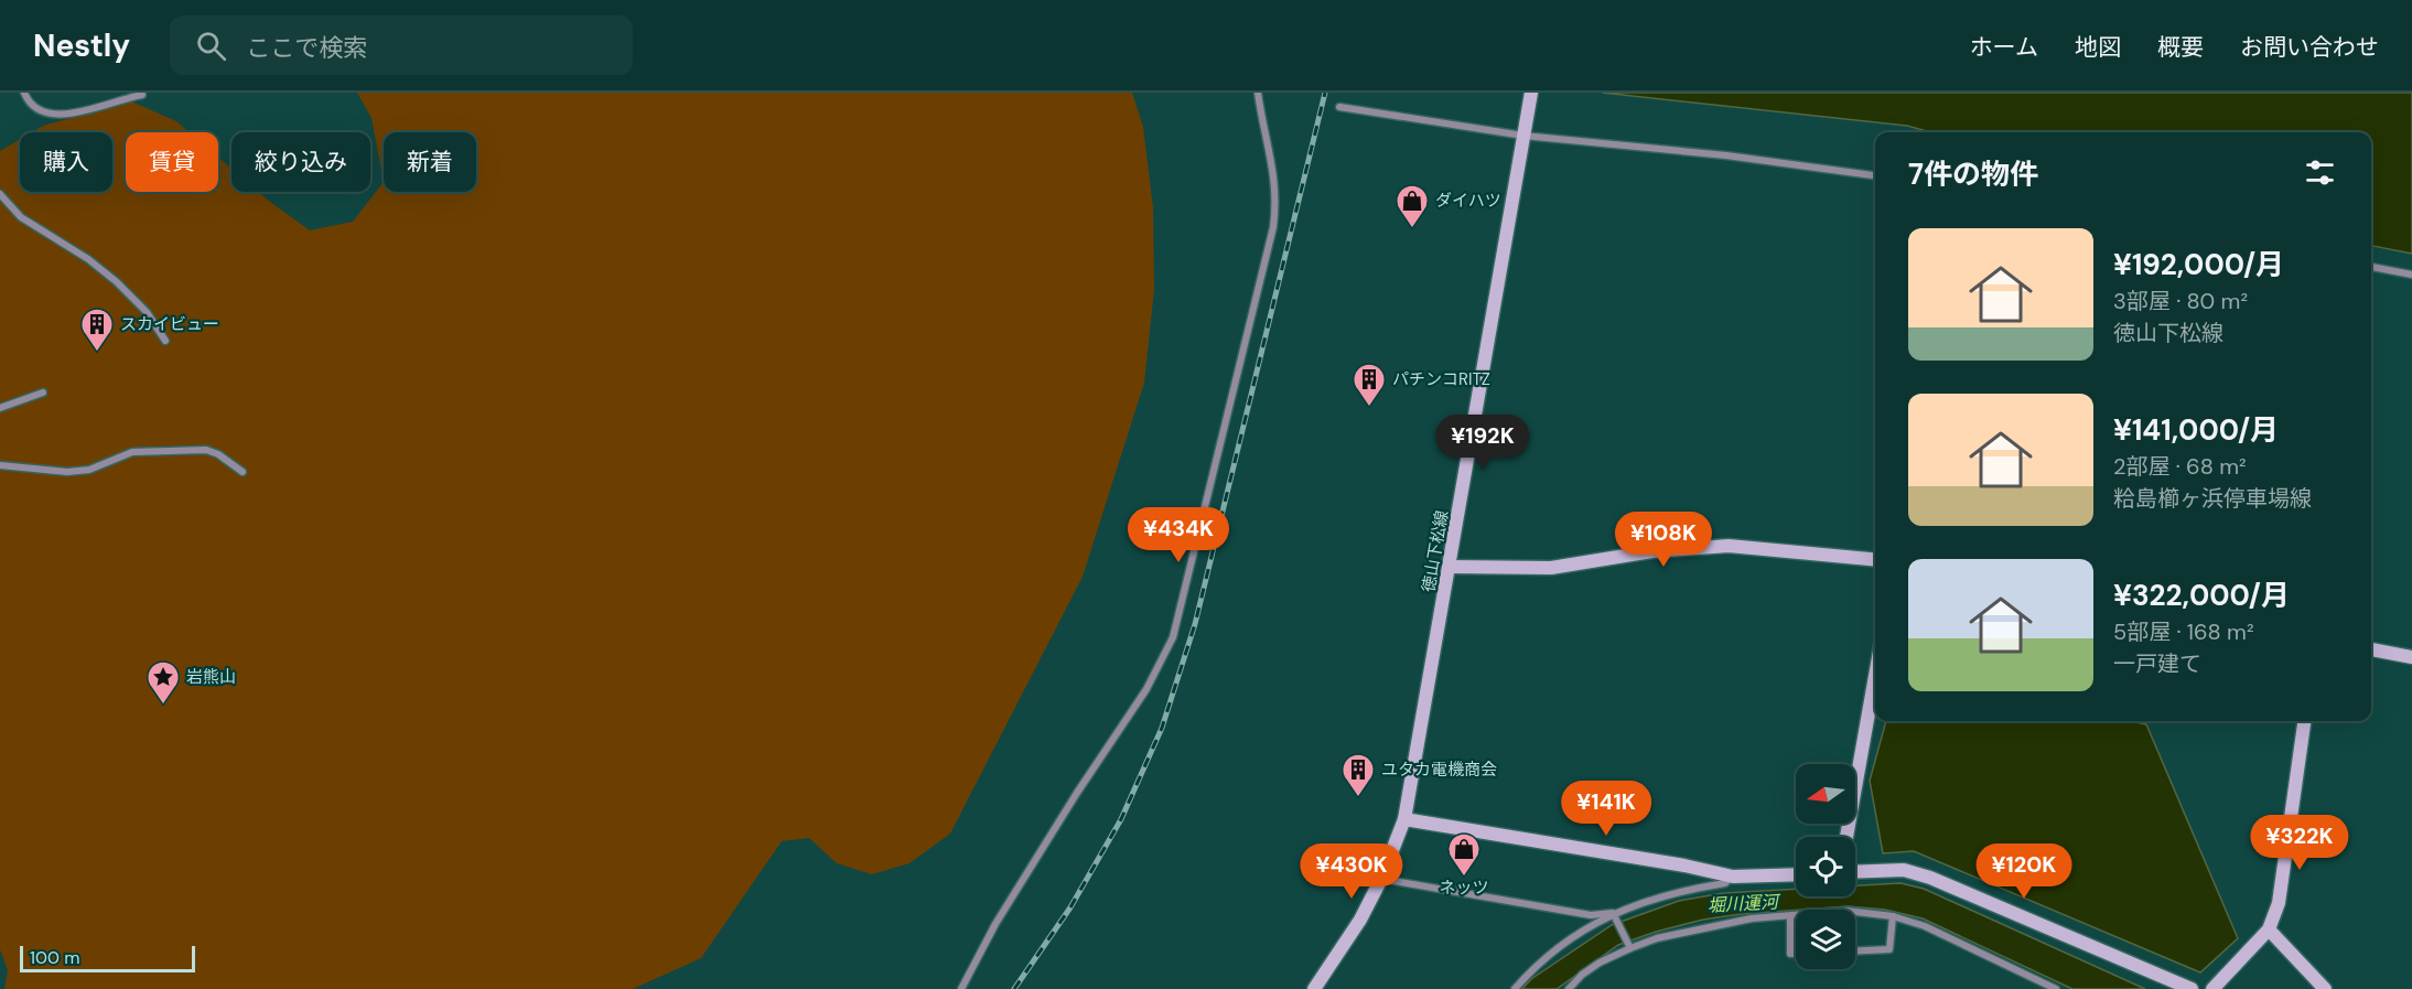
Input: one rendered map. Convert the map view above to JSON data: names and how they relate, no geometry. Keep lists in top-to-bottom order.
{
  "streets": {
    "main road": ["徳山下松線"]
  },
  "water": ["堀川運河"],
  "places": {
    "shop": ["ダイハツ", "ネッツ"],
    "building": ["スカイビュー", "パチンコRITZ", "ユタカ電機商会"],
    "place": ["岩熊山"]
  },
  "scale_bar": "100 m",
  "north": "left",
  "page": {
    "header": "Nestly",
    "search": "ここで検索",
    "nav": [
      "ホーム",
      "地図",
      "概要",
      "お問い合わせ"
    ],
    "chip": [
      "購入",
      "賃貸",
      "絞り込み",
      "新着"
    ],
    "heading": "7件の物件",
    "list": [
      {
        "name": "¥192,000/月",
        "note": "3部屋 · 80 m² · 徳山下松線"
      },
      {
        "name": "¥141,000/月",
        "note": "2部屋 · 68 m² · 粭島櫛ヶ浜停車場線"
      },
      {
        "name": "¥322,000/月",
        "note": "5部屋 · 168 m² · 一戸建て"
      }
    ],
    "price": [
      "¥192K",
      "¥434K",
      "¥108K",
      "¥141K",
      "¥322K",
      "¥430K",
      "¥120K"
    ],
    "scale": "100 m"
  }
}
